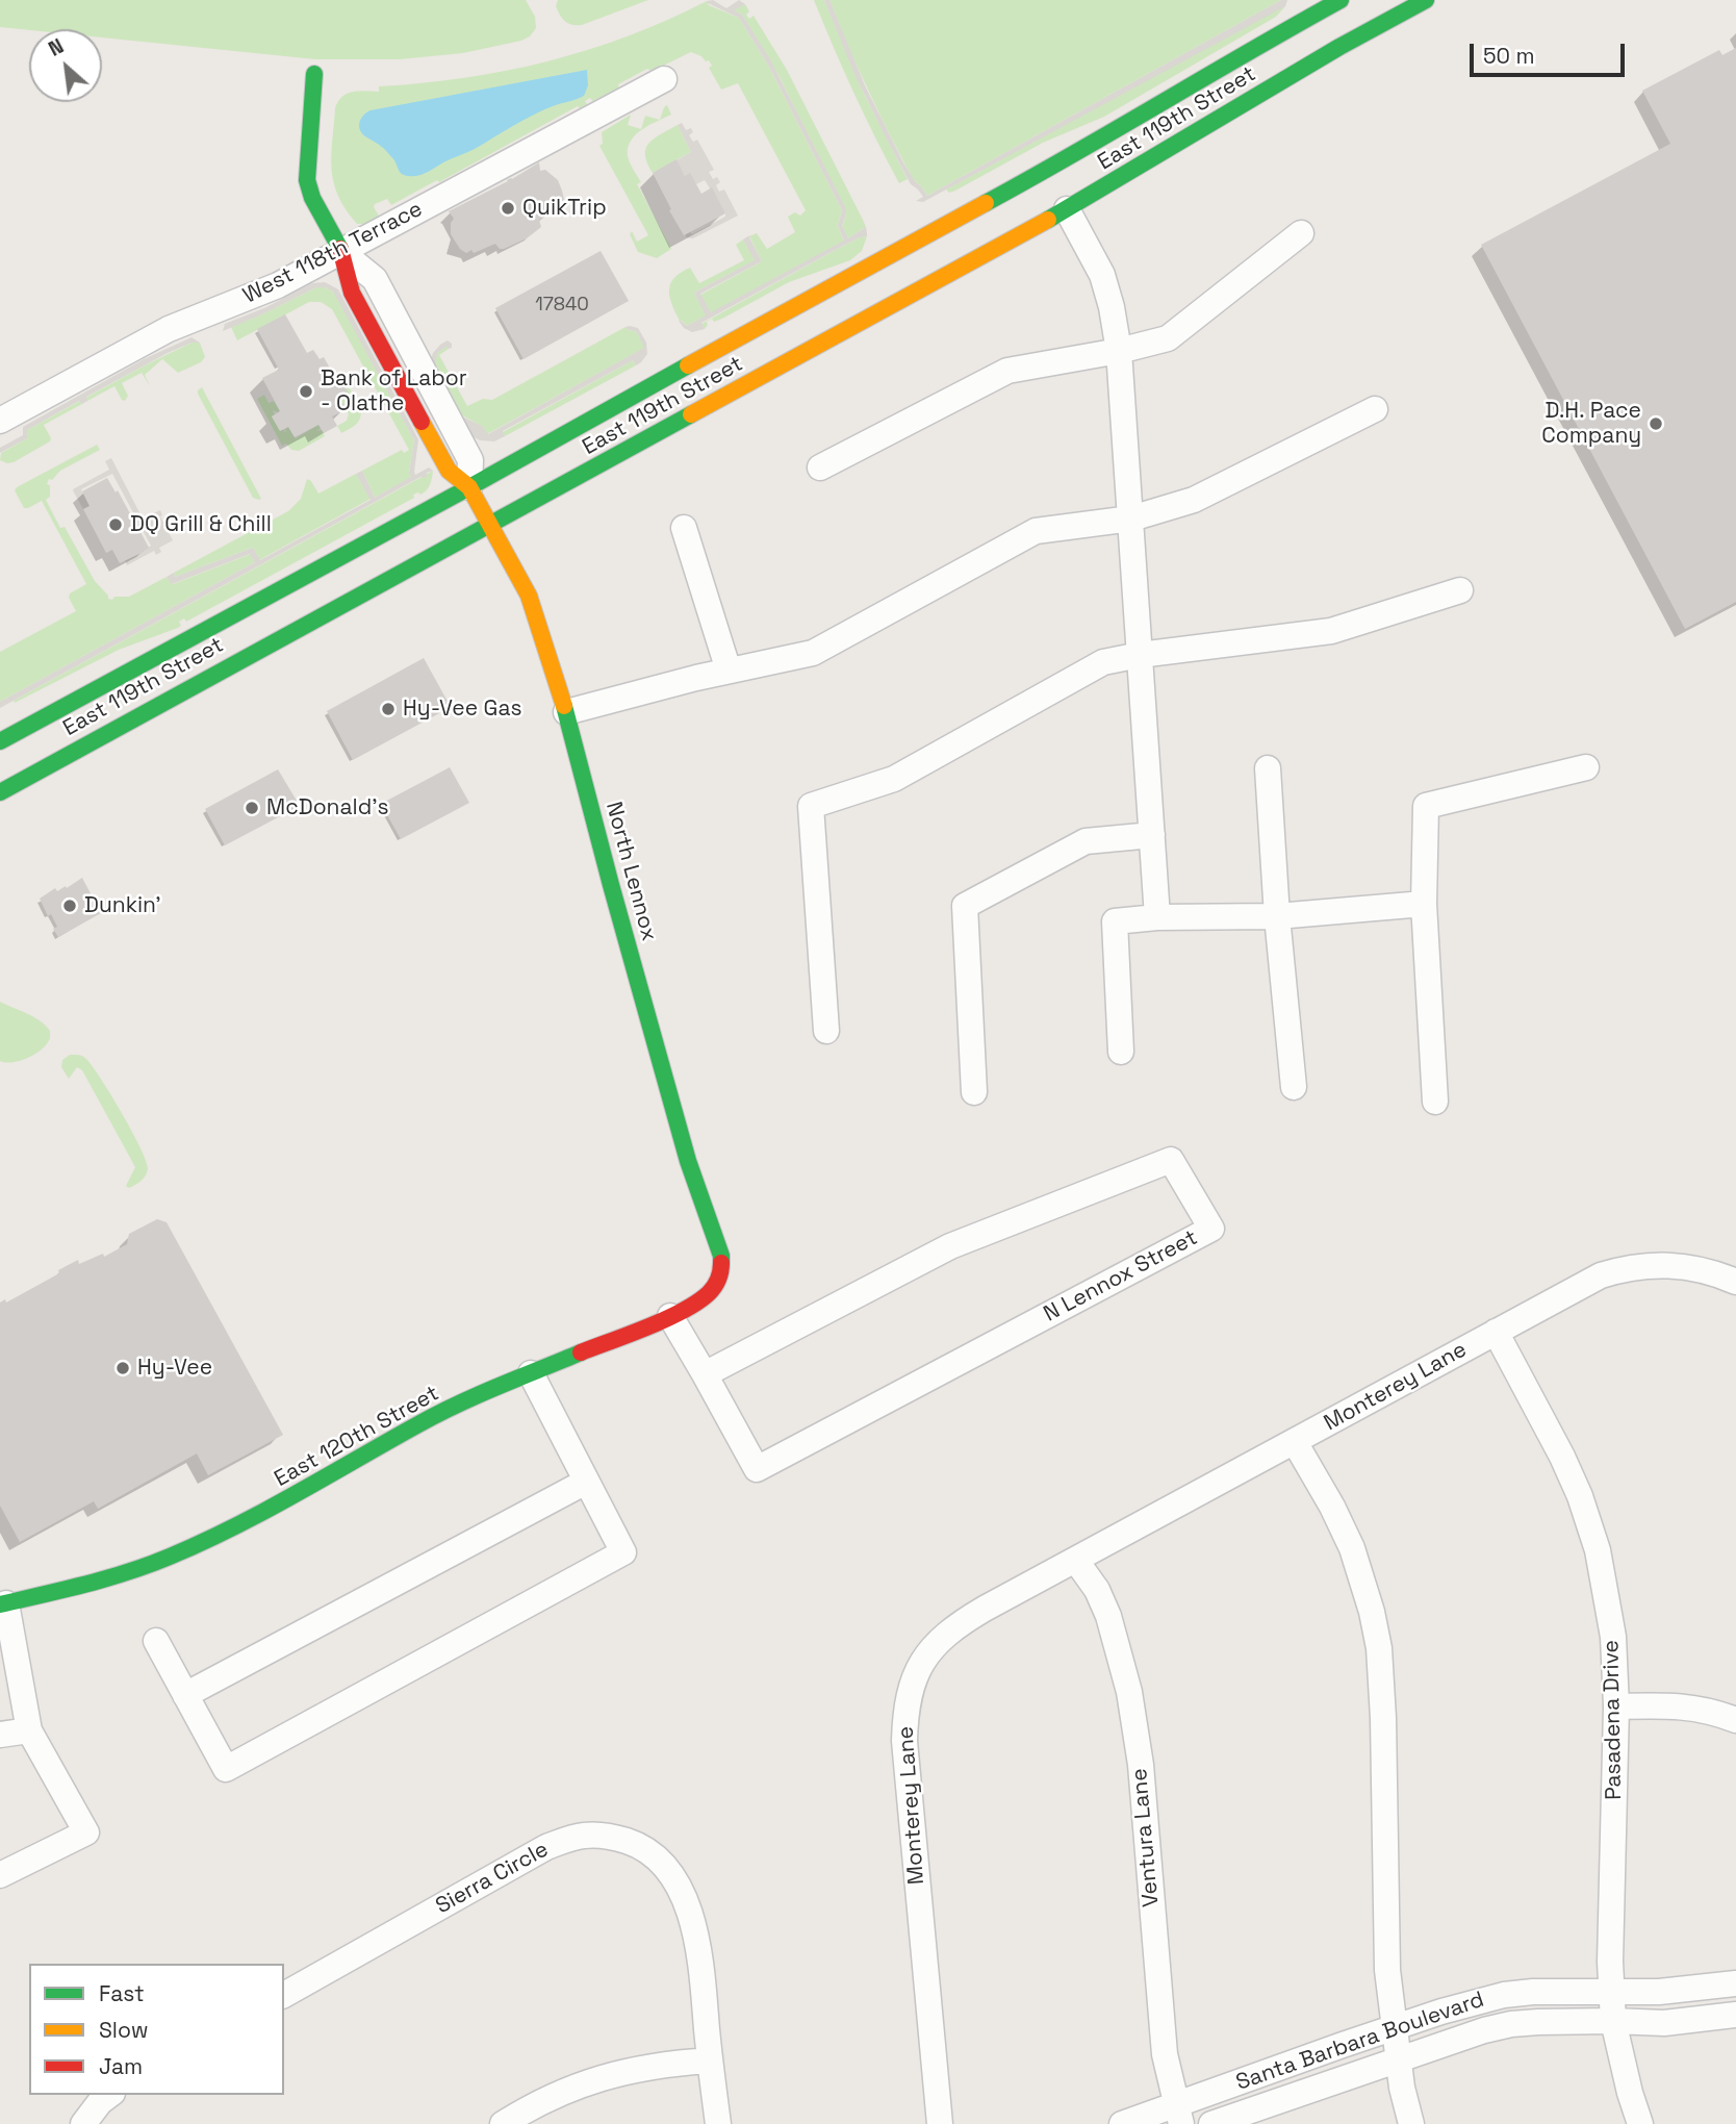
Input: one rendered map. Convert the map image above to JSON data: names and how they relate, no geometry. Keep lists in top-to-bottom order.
{
  "streets": {
    "main road": ["East 119th Street", "North Lennox", "East 120th Street"],
    "street": [
      "West 118th Terrace",
      "N Lennox Street",
      "Monterey Lane",
      "Pasadena Drive",
      "Ventura Lane",
      "Sierra Circle",
      "Santa Barbara Boulevard"
    ]
  },
  "crossings": [
    ["East 119th Street", "North Lennox"],
    ["North Lennox", "East 120th Street"],
    ["N Lennox Street", "East 120th Street"],
    ["Monterey Lane", "Pasadena Drive"],
    ["Monterey Lane", "Ventura Lane"],
    ["Pasadena Drive", "Santa Barbara Boulevard"],
    ["Ventura Lane", "Santa Barbara Boulevard"]
  ],
  "places": [
    "QuikTrip",
    "Bank of Labor - Olathe",
    "D.H. Pace Company",
    "DQ Grill & Chill",
    "Hy-Vee Gas",
    "McDonald's",
    "Dunkin'",
    "Hy-Vee"
  ],
  "house_numbers": ["17840"],
  "legend": ["Fast", "Slow", "Jam"],
  "scale_bar": "50 m",
  "north": "top left"
}
